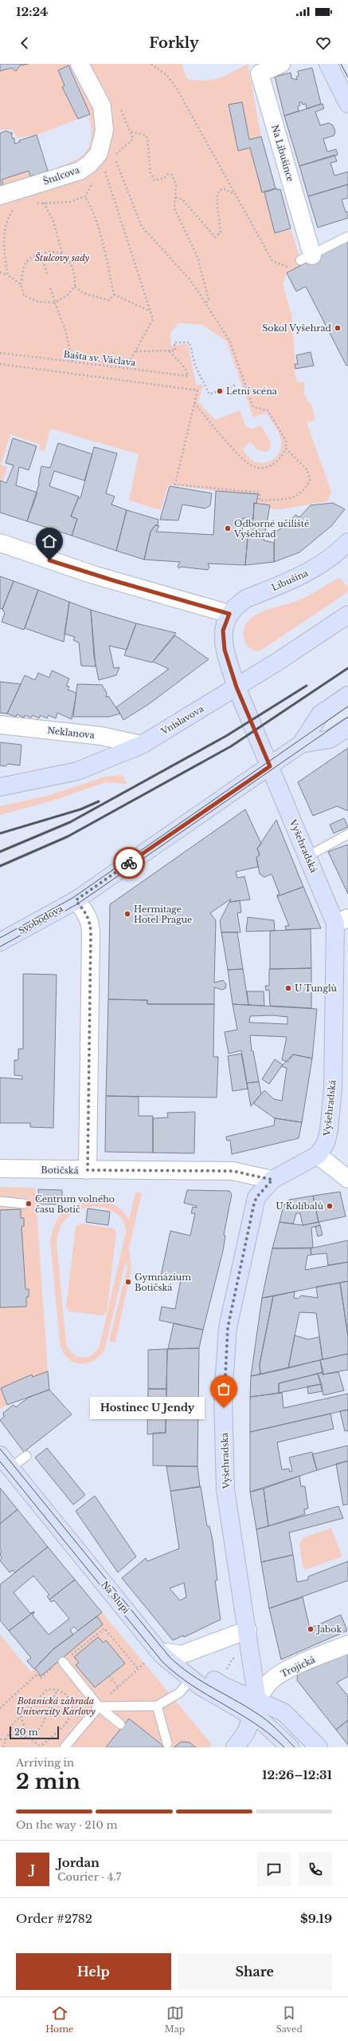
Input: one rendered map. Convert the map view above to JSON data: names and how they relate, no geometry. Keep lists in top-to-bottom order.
{
  "streets": {
    "street": [
      "Na Libušince",
      "Štulcova",
      "Libušina",
      "Vnislavova",
      "Neklanova",
      "Vyšehradská",
      "Svobodova",
      "Botičská",
      "Na Slupi",
      "Trojická"
    ],
    "path": ["Bašta sv. Václava"]
  },
  "crossings": [
    ["Libušina", "Vyšehradská"],
    ["Vnislavova", "Neklanova"],
    ["Vnislavova", "Vyšehradská"],
    ["Vyšehradská", "Svobodova"],
    ["Vyšehradská", "Botičská"],
    ["Vyšehradská", "Na Slupi"],
    ["Vyšehradská", "Trojická"],
    ["Na Slupi", "Trojická"]
  ],
  "parks": ["Štulcovy sady", "Botanická zahrada Univerzity Karlovy"],
  "places": [
    "Sokol Vyšehrad",
    "Letní scéna",
    "Odborné učiliště Vyšehrad",
    "Hermitage Hotel Prague",
    "U Tunglů",
    "Centrum volného času Botič",
    "U Kolíbalů",
    "Gymnázium Botičská",
    "Hostinec U Jendy",
    "Jabok"
  ],
  "scale_bar": "20 m",
  "page": {
    "status": "12:24",
    "header": "Forkly",
    "bubble": "Hostinec U Jendy",
    "scale": "20 m",
    "heading": ["2 min", "Arriving in", "12:26–12:31"],
    "panel": [
      "Jordan",
      "Courier · 4.7",
      "Order #2782",
      "$9.19"
    ],
    "bar": "On the way · 210 m",
    "round": "J",
    "buttons": ["Help", "Share"],
    "tabs": ["Home", "Map", "Saved"]
  }
}
